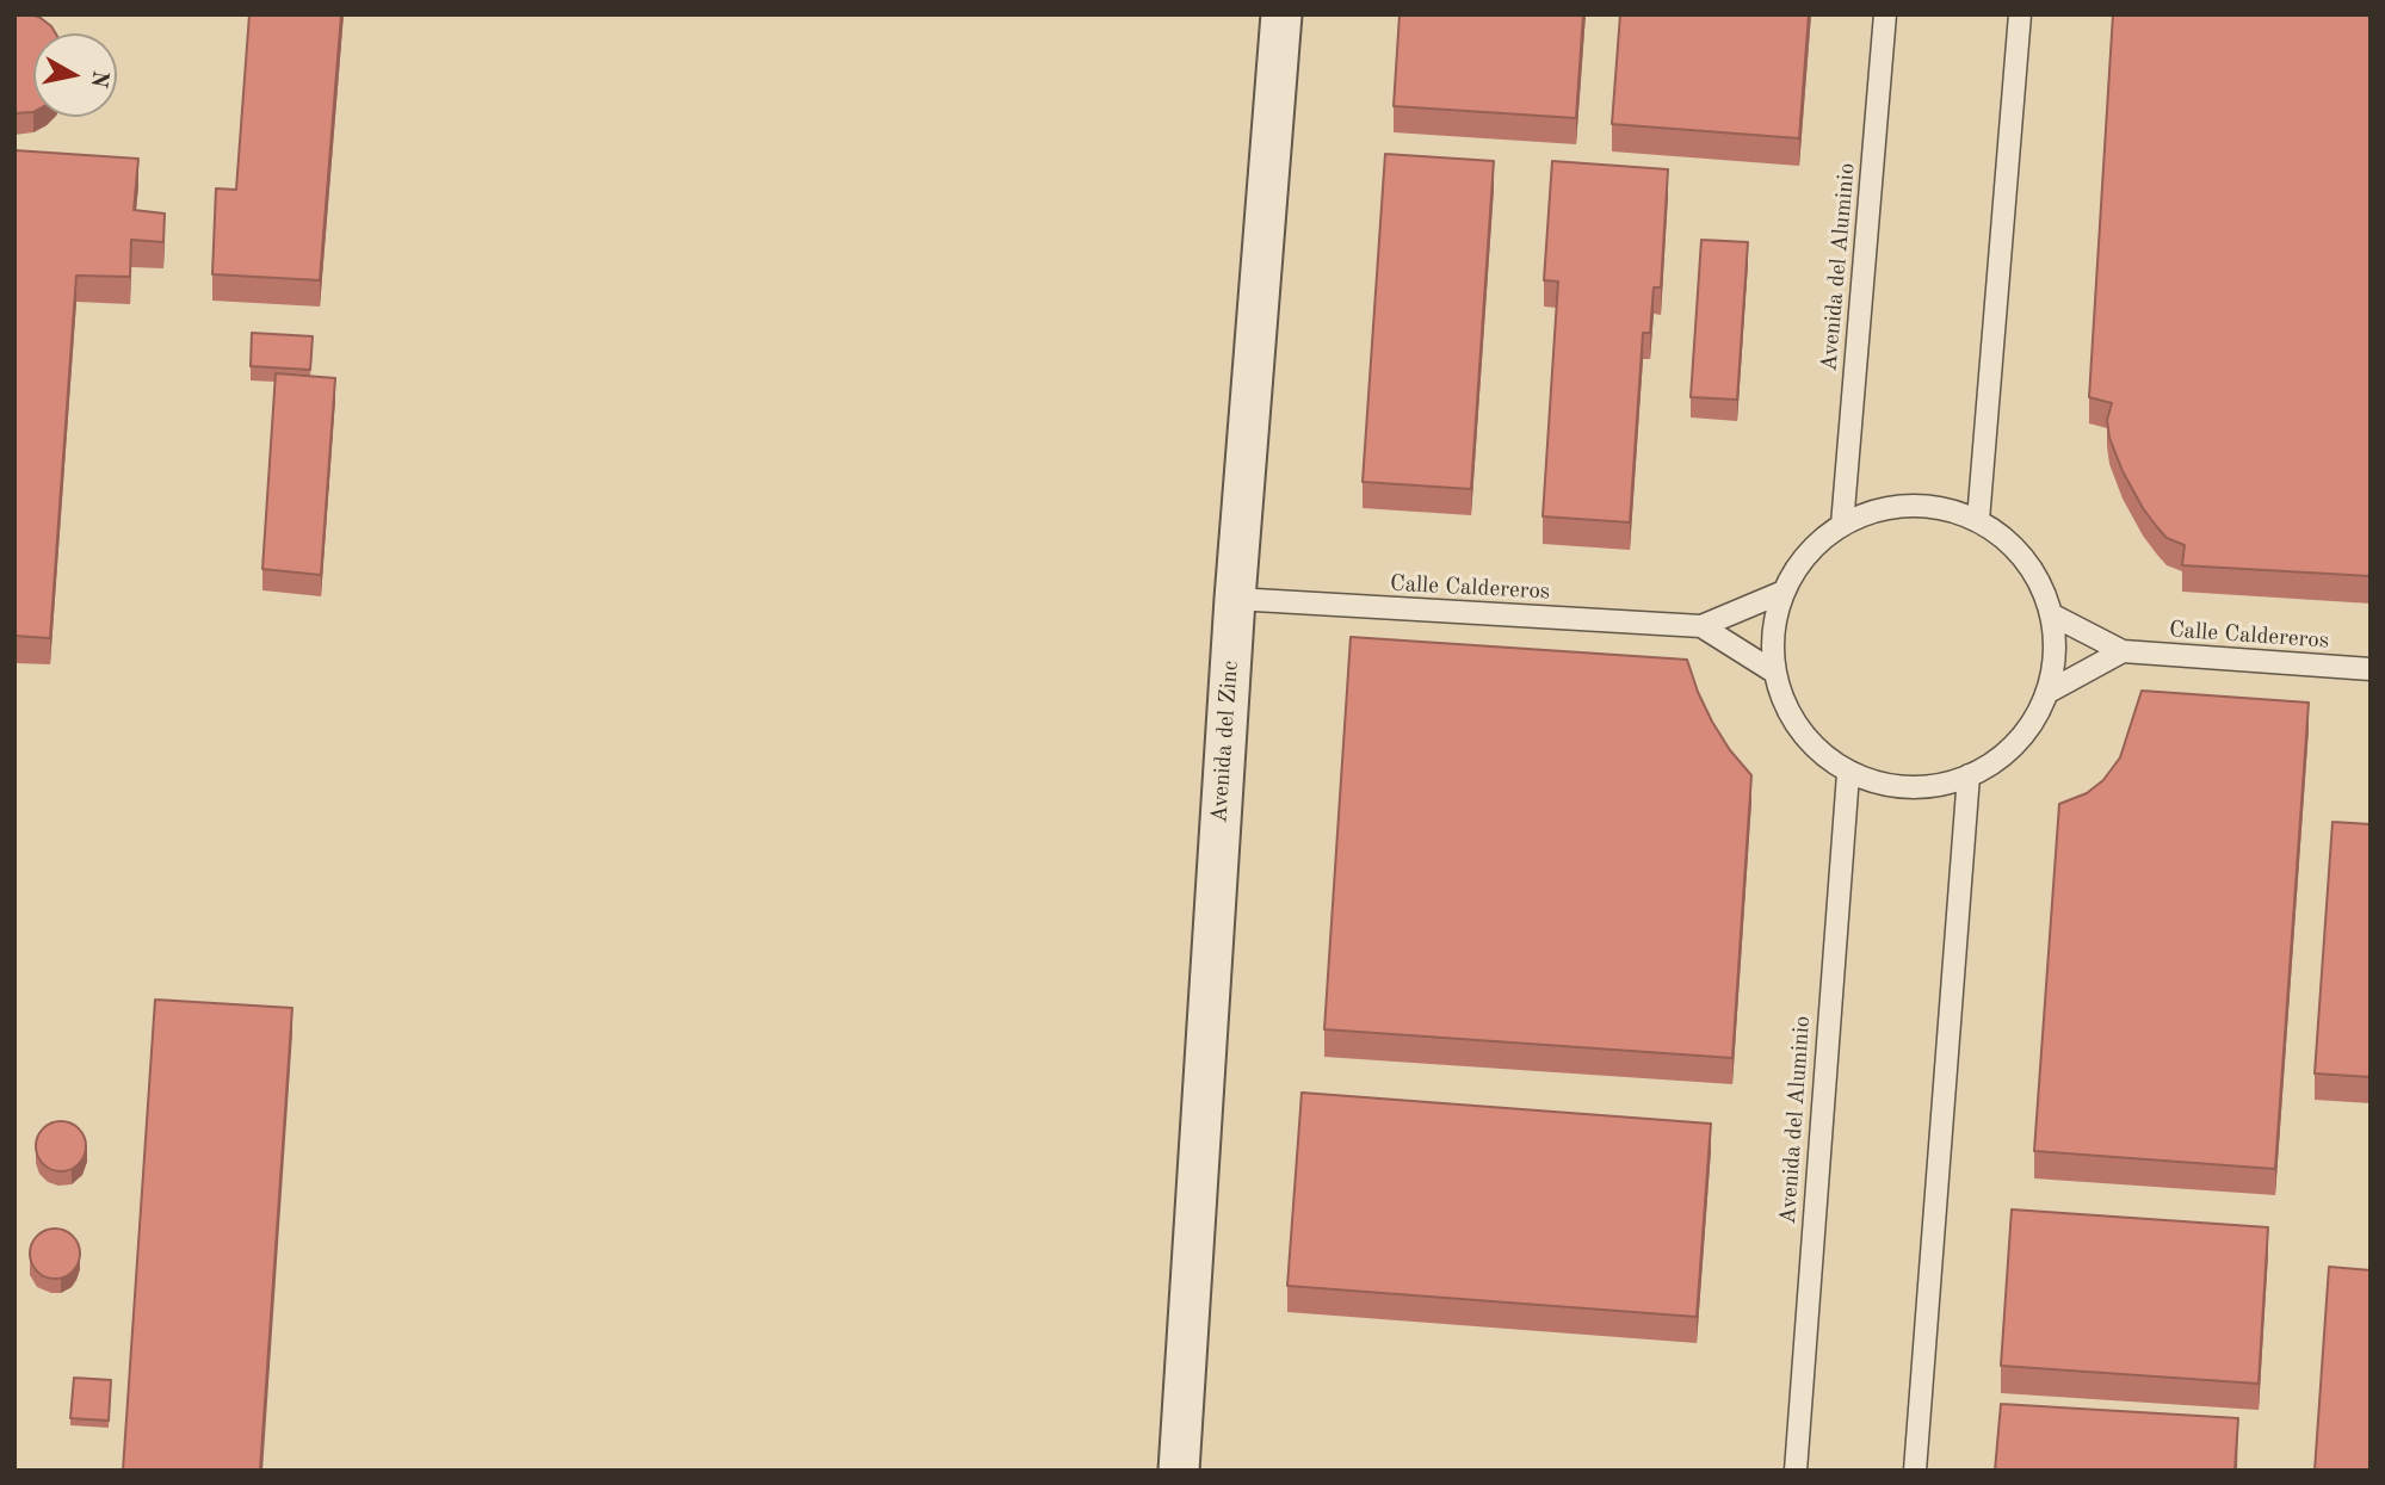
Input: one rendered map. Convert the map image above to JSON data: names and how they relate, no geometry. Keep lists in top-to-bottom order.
{
  "streets": {
    "street": ["Avenida del Zinc"],
    "lane": ["Avenida del Aluminio", "Calle Caldereros"]
  },
  "crossings": [
    ["Calle Caldereros", "Avenida del Zinc"]
  ],
  "north": "right"
}
